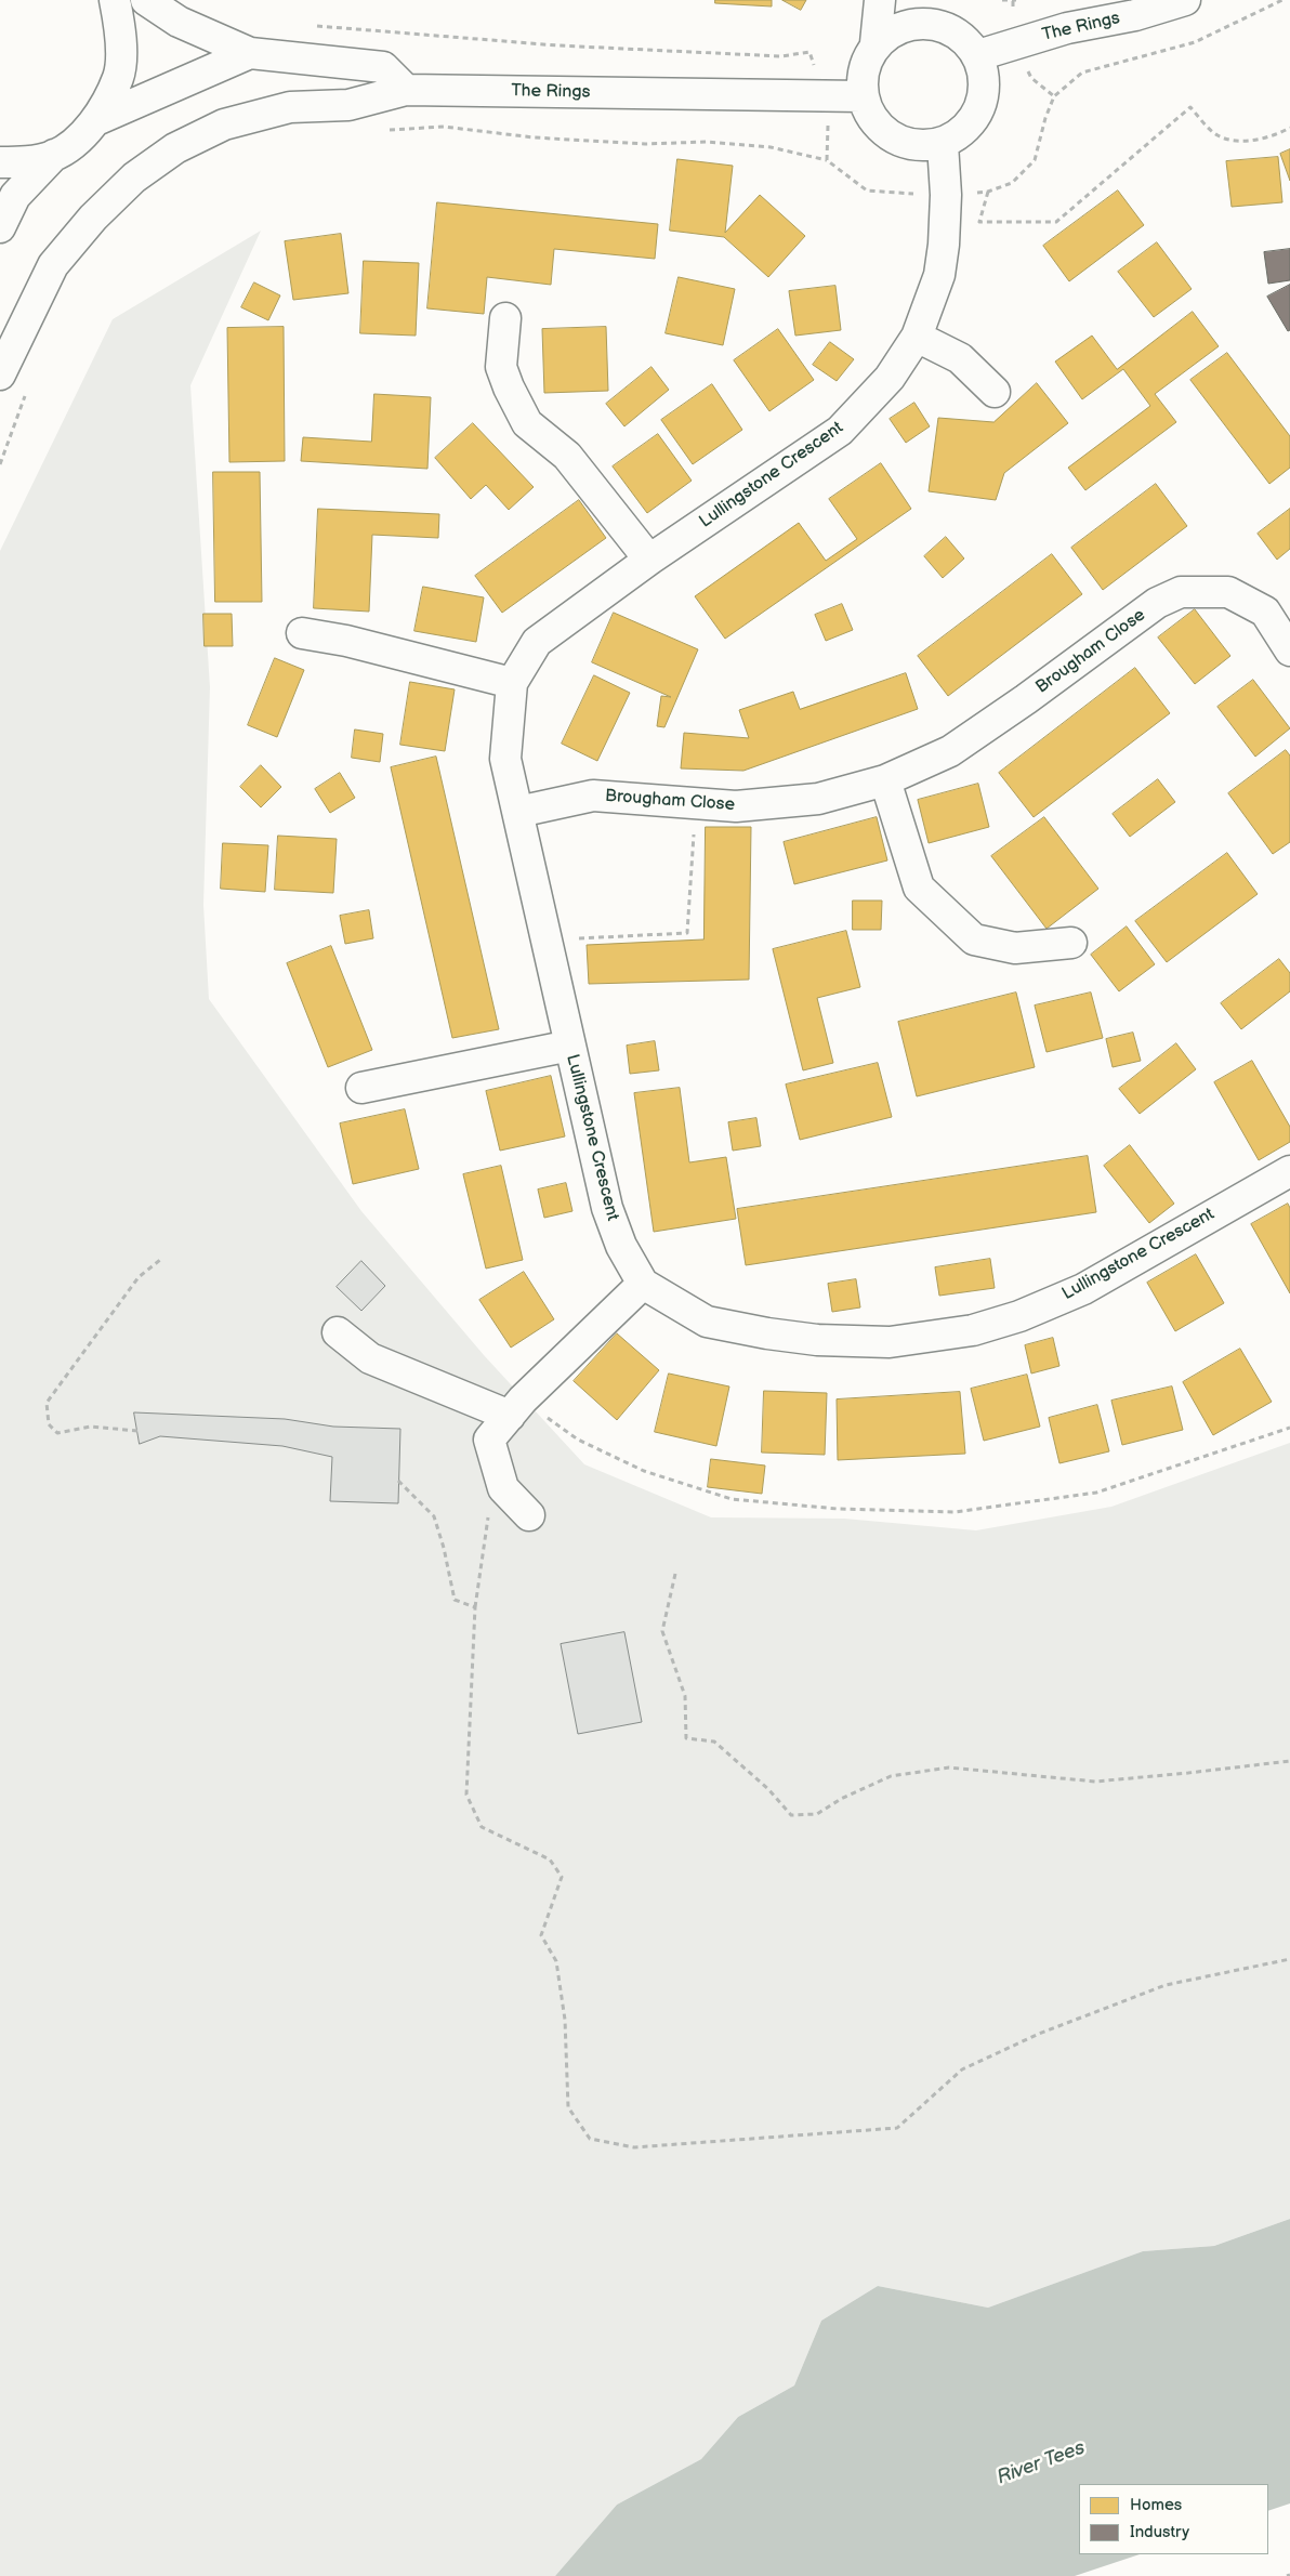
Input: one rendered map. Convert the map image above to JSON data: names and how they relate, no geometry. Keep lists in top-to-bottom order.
{
  "streets": {
    "street": ["The Rings", "Lullingstone Crescent", "Brougham Close"]
  },
  "crossings": [
    ["The Rings", "Lullingstone Crescent"],
    ["Lullingstone Crescent", "Brougham Close"]
  ],
  "water": ["River Tees"],
  "legend": ["Homes", "Industry"]
}
